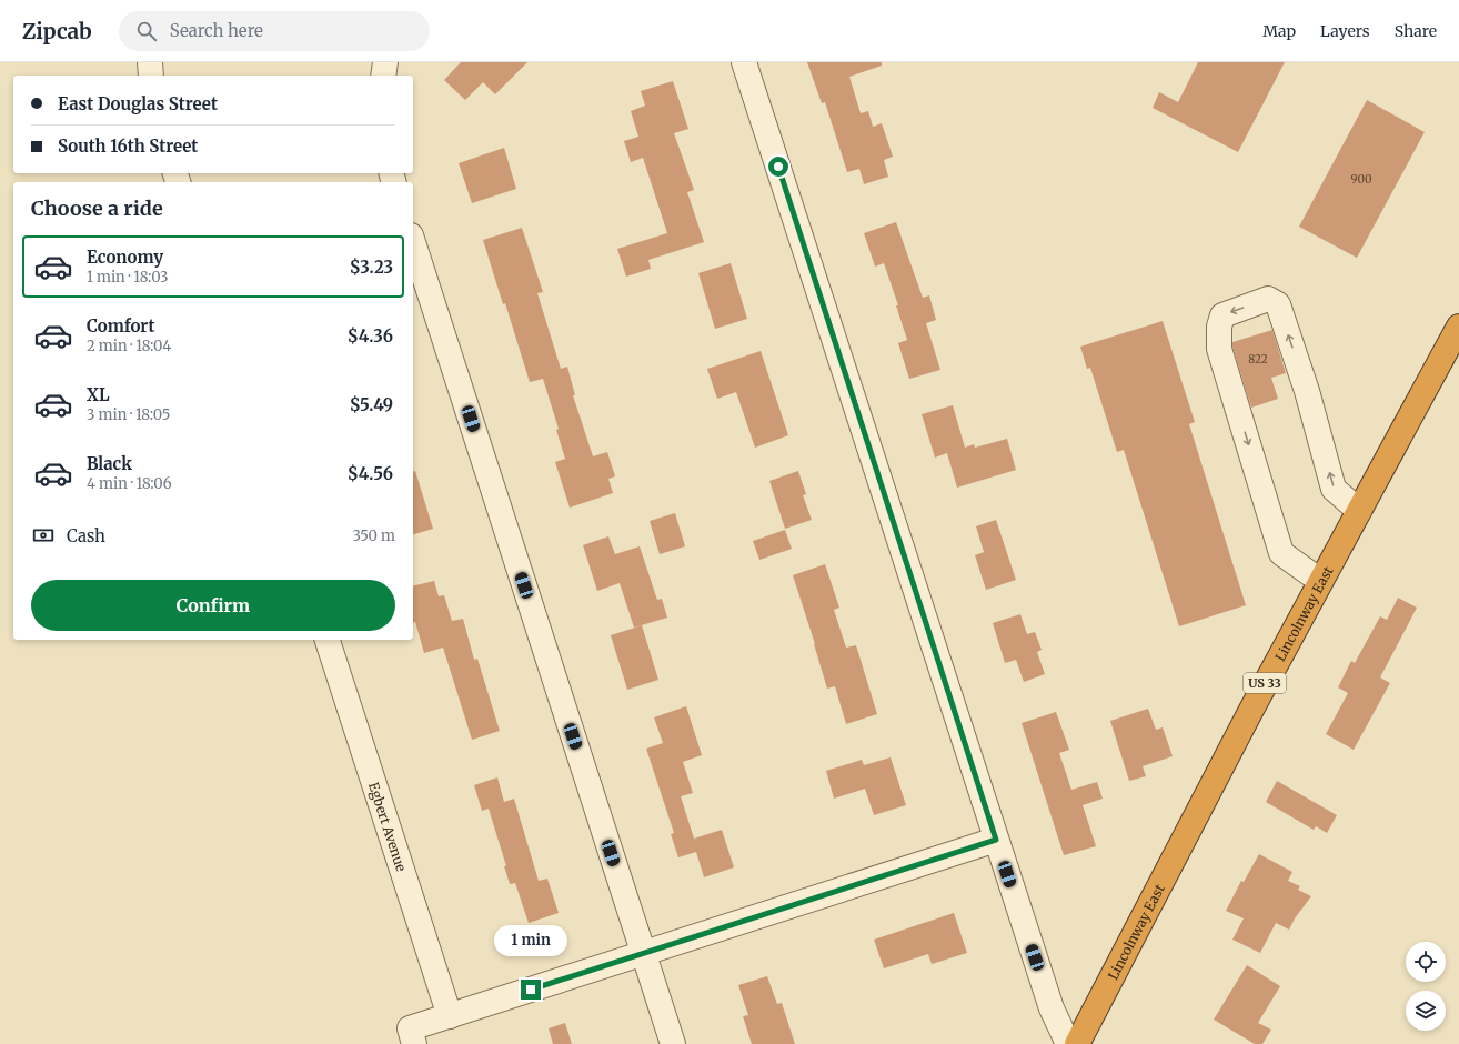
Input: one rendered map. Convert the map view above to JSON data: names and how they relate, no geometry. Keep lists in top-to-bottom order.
{
  "streets": {
    "highway": ["Lincolnway East", "US 33"],
    "street": ["Egbert Avenue"]
  },
  "house_numbers": ["900", "822"],
  "page": {
    "header": "Zipcab",
    "search": "Search here",
    "nav": ["Map", "Layers", "Share"],
    "banner": ["East Douglas Street", "South 16th Street"],
    "heading": "Choose a ride",
    "list": [
      {
        "name": "Economy",
        "note": "1 min · 18:03",
        "value": "$3.23"
      },
      {
        "name": "Comfort",
        "note": "2 min · 18:04",
        "value": "$4.36"
      },
      {
        "name": "XL",
        "note": "3 min · 18:05",
        "value": "$5.49"
      },
      {
        "name": "Black",
        "note": "4 min · 18:06",
        "value": "$4.56"
      }
    ],
    "pay": ["Cash", "350 m"],
    "buttons": "Confirm",
    "bubble": "1 min"
  }
}
